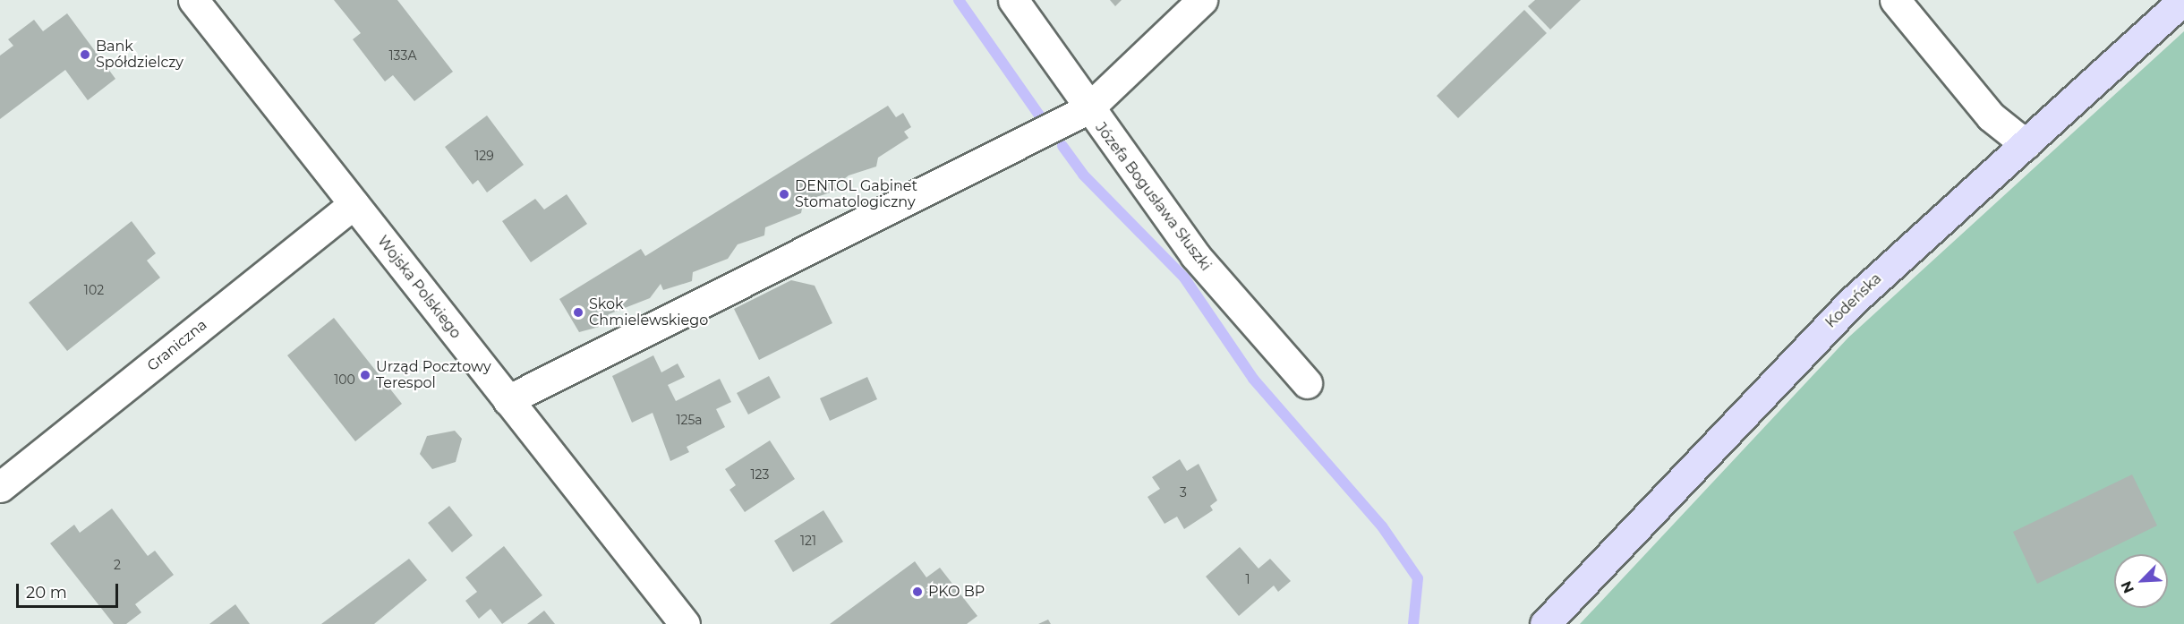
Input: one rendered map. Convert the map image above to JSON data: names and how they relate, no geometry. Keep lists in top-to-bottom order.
{
  "streets": {
    "main road": ["Kodeńska"],
    "street": ["Józefa Bogusława Słuszki", "Wojska Polskiego", "Graniczna"]
  },
  "crossings": [
    ["Wojska Polskiego", "Graniczna"]
  ],
  "places": [
    "Bank Spółdzielczy",
    "DENTOL Gabinet Stomatologiczny",
    "Skok Chmielewskiego",
    "Urząd Pocztowy Terespol",
    "PKO BP"
  ],
  "house_numbers": [
    "133A",
    "129",
    "102",
    "100",
    "125a",
    "123",
    "3",
    "121",
    "2",
    "1"
  ],
  "scale_bar": "20 m",
  "north": "bottom left"
}
